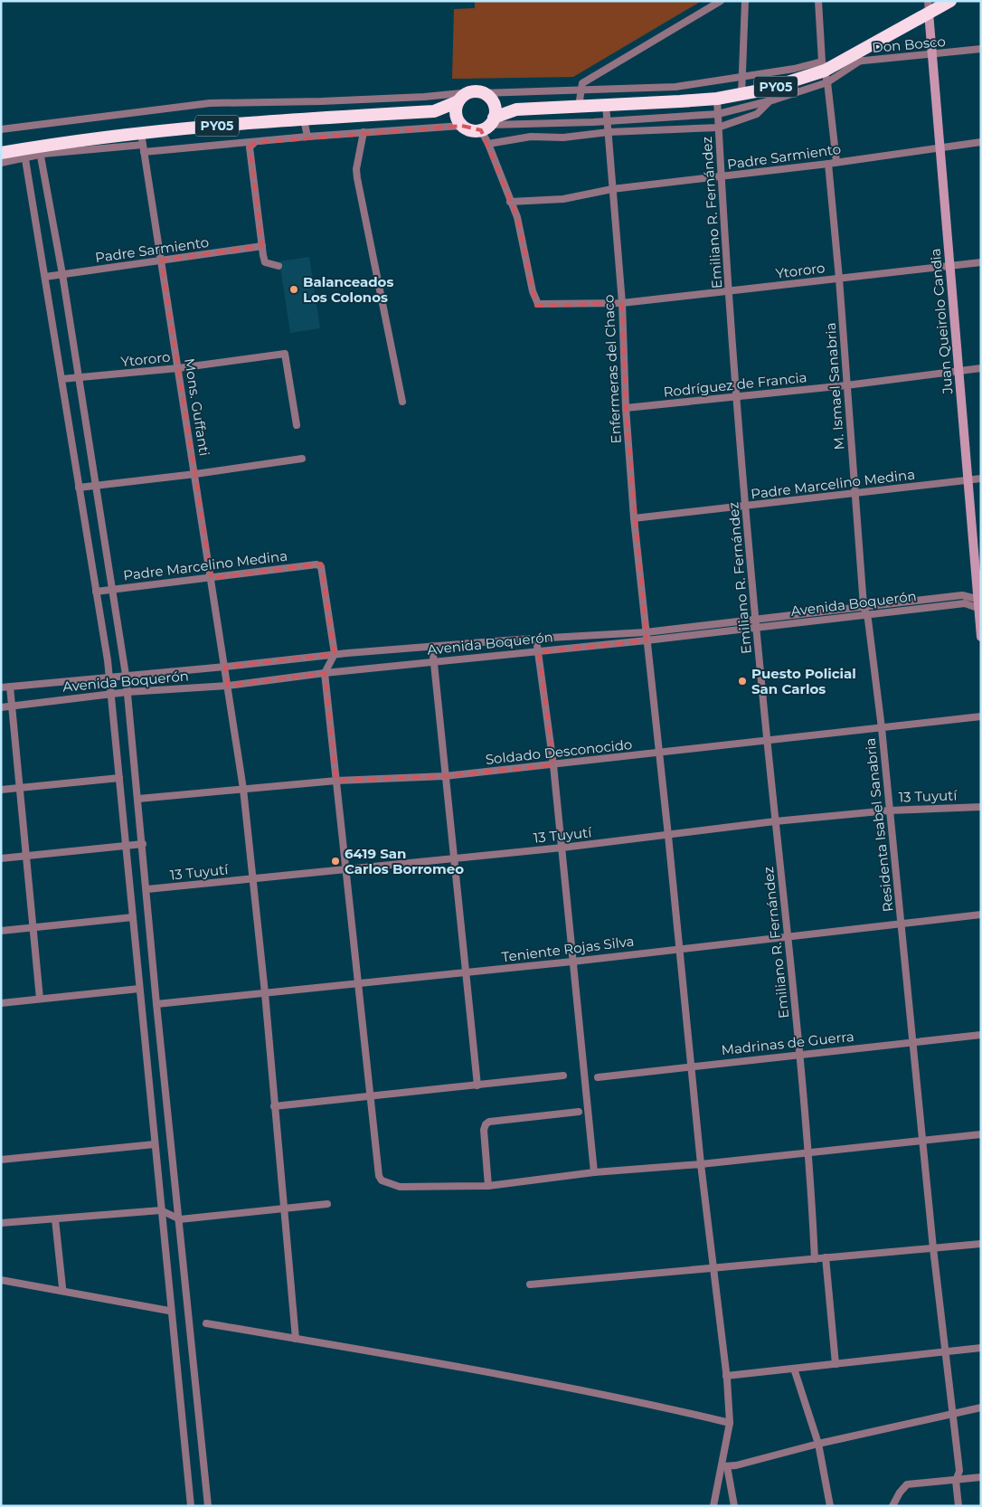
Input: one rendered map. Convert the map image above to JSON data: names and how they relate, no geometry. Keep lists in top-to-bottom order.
{
  "streets": {
    "highway": ["PY05"],
    "street": [
      "Don Bosco",
      "Padre Sarmiento",
      "Emiliano R. Fernández",
      "Ytororo",
      "Juan Queirolo Candia",
      "Enfermeras del Chaco",
      "Rodríguez de Francia",
      "M. Ismael Sanabria",
      "Mons. Guffanti",
      "Padre Marcelino Medina",
      "Avenida Boquerón",
      "Soldado Desconocido",
      "13 Tuyutí",
      "Residenta Isabel Sanabria",
      "Teniente Rojas Silva",
      "Madrinas de Guerra"
    ]
  },
  "crossings": [
    ["Don Bosco", "PY05"],
    ["Don Bosco", "Juan Queirolo Candia"],
    ["PY05", "Emiliano R. Fernández"],
    ["PY05", "Juan Queirolo Candia"],
    ["PY05", "Enfermeras del Chaco"],
    ["PY05", "M. Ismael Sanabria"],
    ["PY05", "Mons. Guffanti"],
    ["Padre Sarmiento", "Emiliano R. Fernández"],
    ["Padre Sarmiento", "Ytororo"],
    ["Padre Sarmiento", "Juan Queirolo Candia"],
    ["Padre Sarmiento", "Enfermeras del Chaco"],
    ["Padre Sarmiento", "M. Ismael Sanabria"],
    ["Padre Sarmiento", "Mons. Guffanti"],
    ["Emiliano R. Fernández", "Ytororo"],
    ["Emiliano R. Fernández", "Rodríguez de Francia"],
    ["Emiliano R. Fernández", "Padre Marcelino Medina"],
    ["Emiliano R. Fernández", "Avenida Boquerón"],
    ["Emiliano R. Fernández", "Soldado Desconocido"],
    ["Emiliano R. Fernández", "13 Tuyutí"],
    ["Emiliano R. Fernández", "Teniente Rojas Silva"],
    ["Emiliano R. Fernández", "Madrinas de Guerra"],
    ["Ytororo", "Juan Queirolo Candia"],
    ["Ytororo", "Enfermeras del Chaco"],
    ["Ytororo", "M. Ismael Sanabria"],
    ["Ytororo", "Mons. Guffanti"],
    ["Juan Queirolo Candia", "Rodríguez de Francia"],
    ["Juan Queirolo Candia", "Padre Marcelino Medina"],
    ["Juan Queirolo Candia", "Avenida Boquerón"],
    ["Enfermeras del Chaco", "Rodríguez de Francia"],
    ["Enfermeras del Chaco", "Padre Marcelino Medina"],
    ["Enfermeras del Chaco", "Avenida Boquerón"],
    ["Enfermeras del Chaco", "Soldado Desconocido"],
    ["Enfermeras del Chaco", "13 Tuyutí"],
    ["Enfermeras del Chaco", "Teniente Rojas Silva"],
    ["Enfermeras del Chaco", "Madrinas de Guerra"],
    ["Rodríguez de Francia", "M. Ismael Sanabria"],
    ["M. Ismael Sanabria", "Padre Marcelino Medina"],
    ["M. Ismael Sanabria", "Avenida Boquerón"],
    ["M. Ismael Sanabria", "Residenta Isabel Sanabria"],
    ["Mons. Guffanti", "Padre Marcelino Medina"],
    ["Mons. Guffanti", "Avenida Boquerón"],
    ["Mons. Guffanti", "Soldado Desconocido"],
    ["Mons. Guffanti", "13 Tuyutí"],
    ["Mons. Guffanti", "Teniente Rojas Silva"],
    ["Padre Marcelino Medina", "Avenida Boquerón"],
    ["Avenida Boquerón", "Residenta Isabel Sanabria"],
    ["Soldado Desconocido", "Residenta Isabel Sanabria"],
    ["13 Tuyutí", "Residenta Isabel Sanabria"],
    ["Residenta Isabel Sanabria", "Teniente Rojas Silva"],
    ["Residenta Isabel Sanabria", "Madrinas de Guerra"]
  ],
  "places": ["Balanceados Los Colonos", "Puesto Policial San Carlos", "6419 San Carlos Borromeo"]
}
